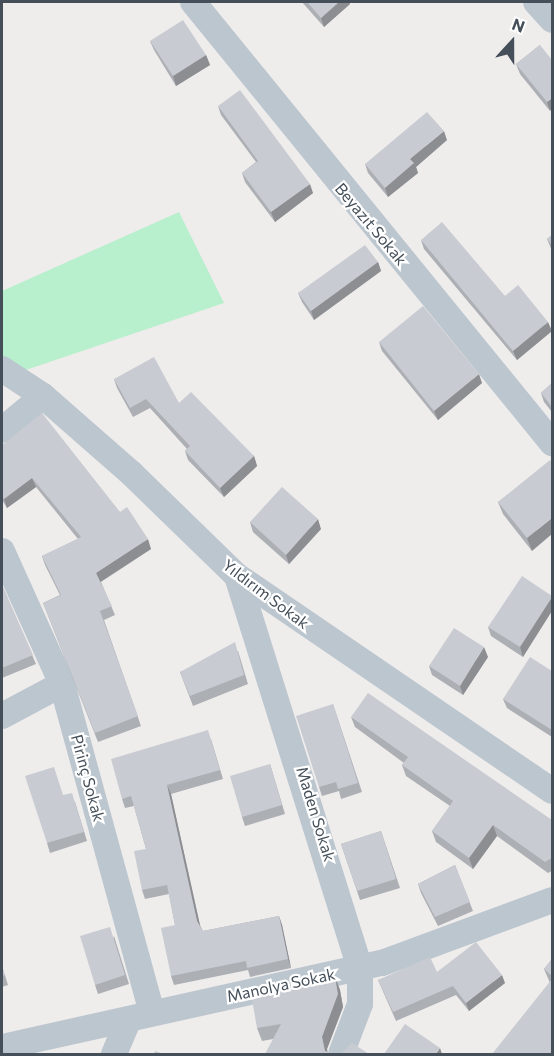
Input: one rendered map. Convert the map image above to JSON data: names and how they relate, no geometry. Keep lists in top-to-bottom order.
{
  "streets": {
    "street": [
      "Beyazıt Sokak",
      "Yıldırım Sokak",
      "Pirinç Sokak",
      "Maden Sokak",
      "Manolya Sokak"
    ]
  },
  "crossings": [
    ["Yıldırım Sokak", "Maden Sokak"],
    ["Pirinç Sokak", "Manolya Sokak"],
    ["Maden Sokak", "Manolya Sokak"]
  ],
  "north": "top"
}
